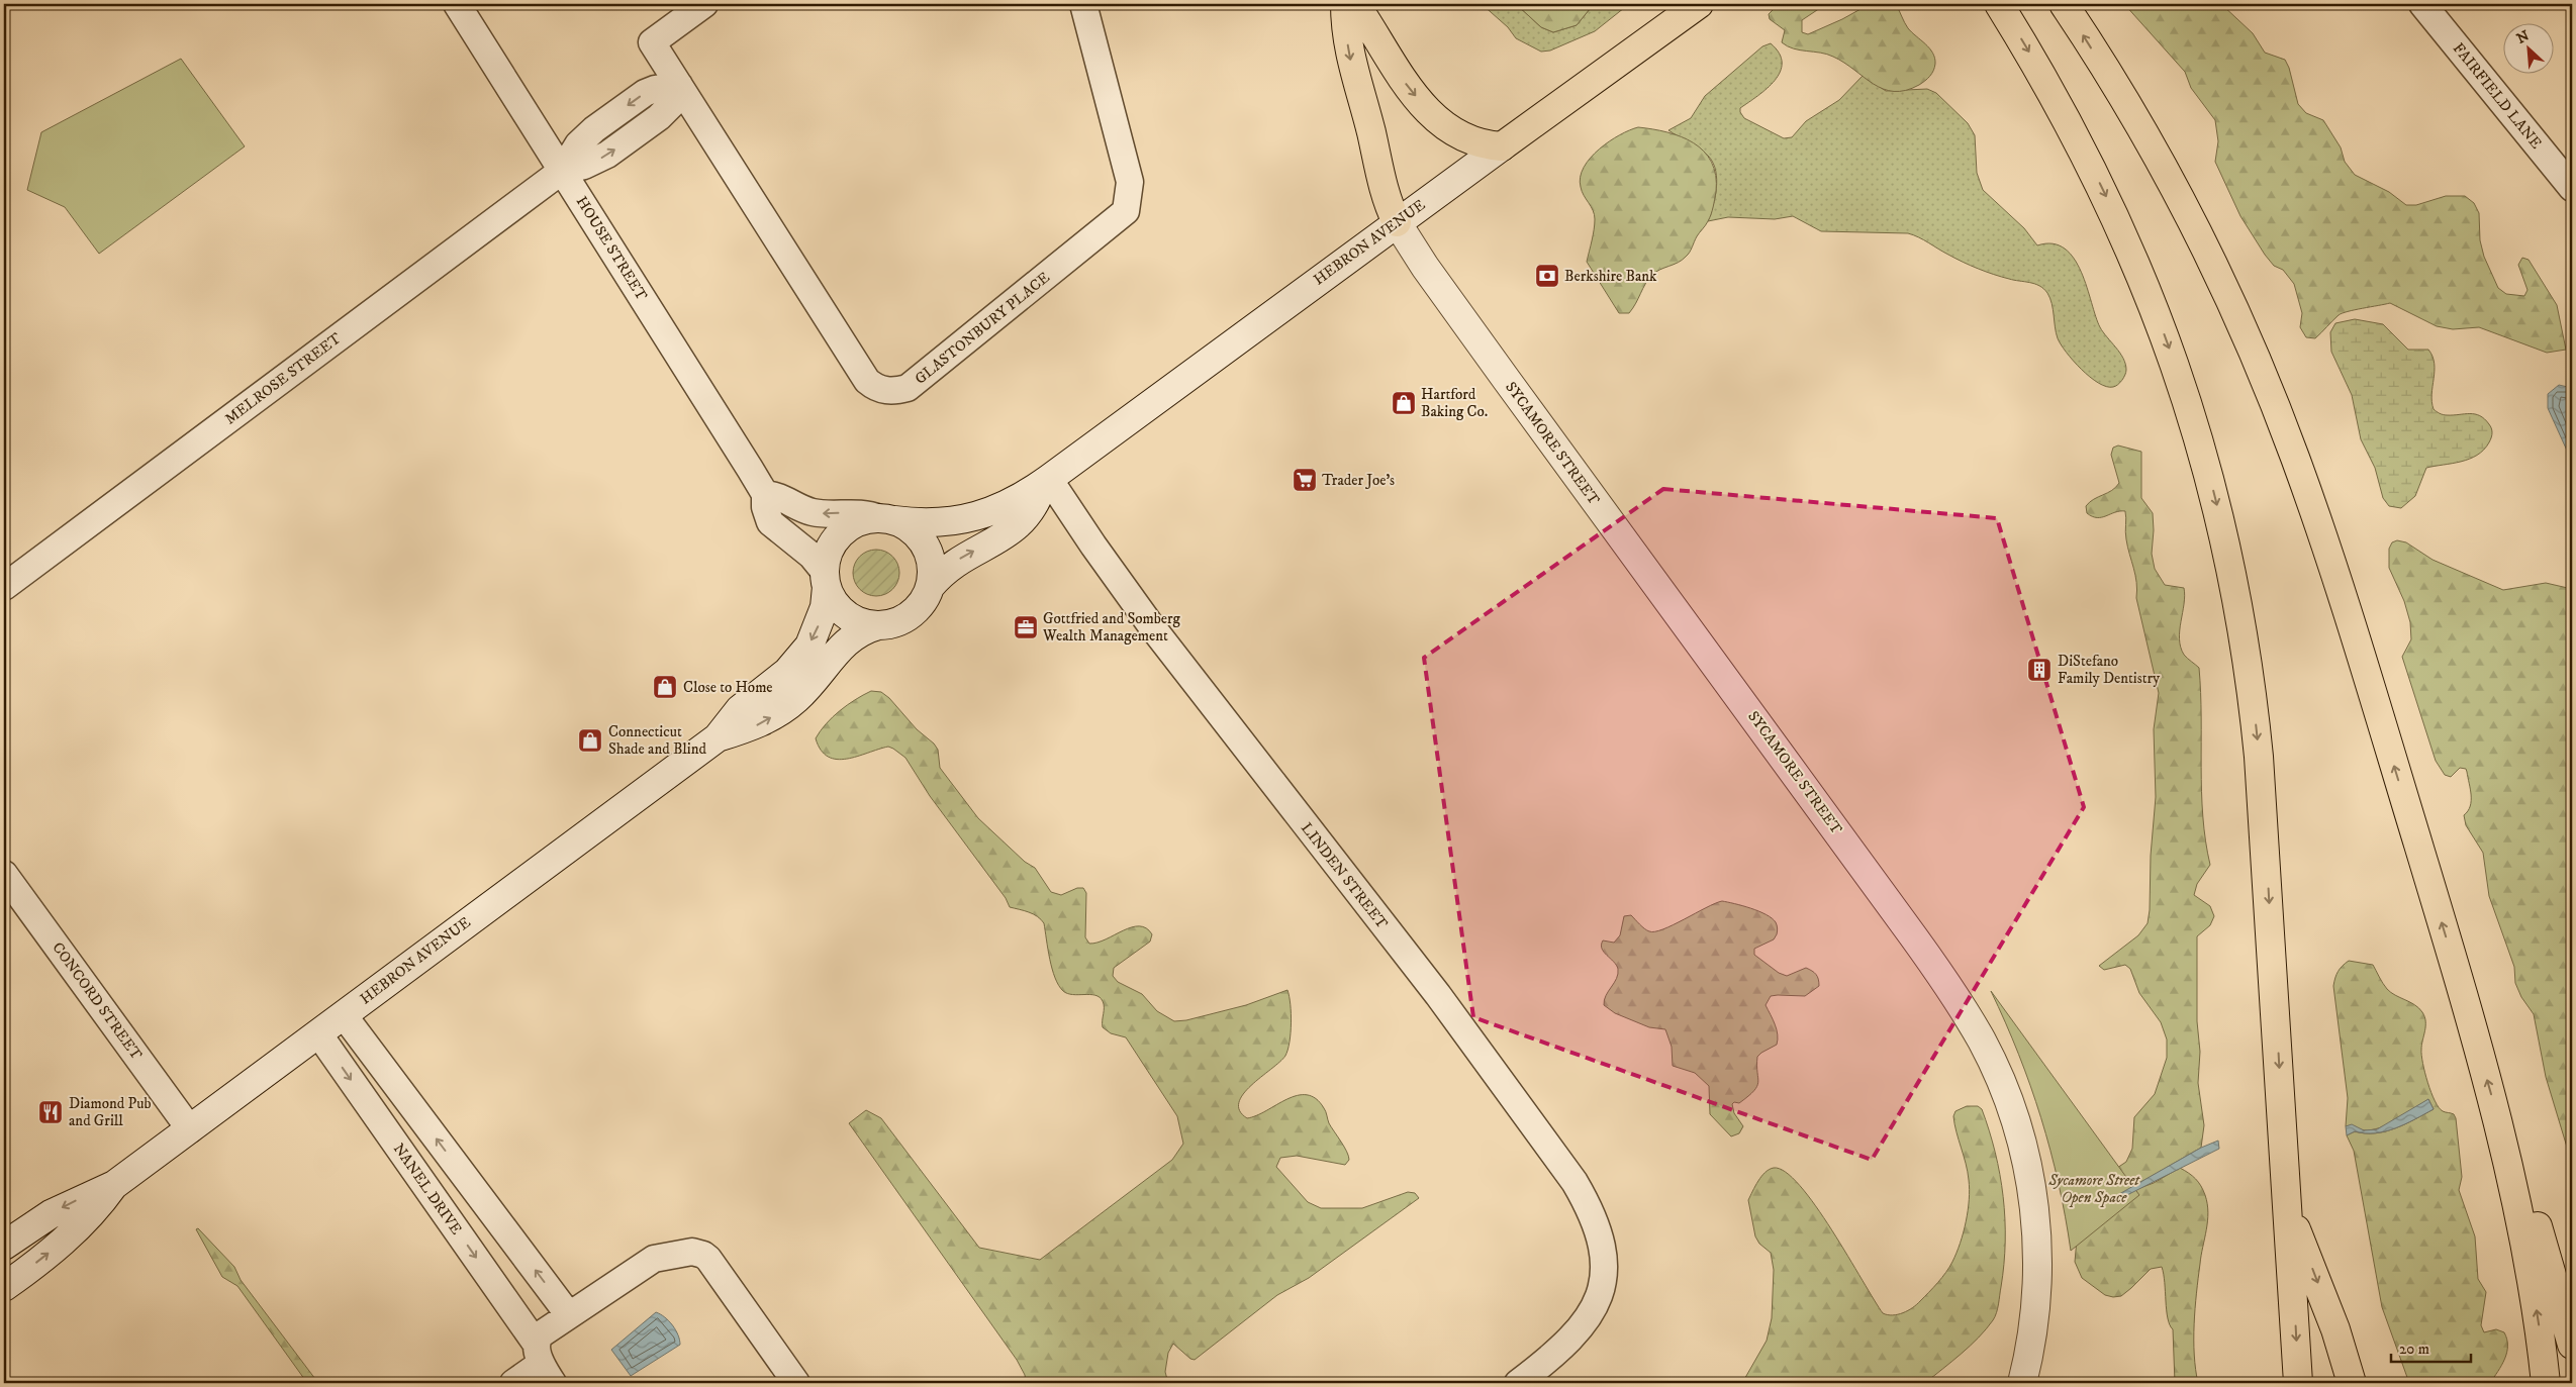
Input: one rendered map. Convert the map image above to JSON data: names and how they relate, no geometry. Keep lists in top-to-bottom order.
{
  "streets": {
    "main road": ["HEBRON AVENUE", "SYCAMORE STREET"],
    "street": [
      "FAIRFIELD LANE",
      "HOUSE STREET",
      "GLASTONBURY PLACE",
      "MELROSE STREET",
      "LINDEN STREET",
      "CONCORD STREET",
      "NANEL DRIVE"
    ]
  },
  "crossings": [
    ["HEBRON AVENUE", "HOUSE STREET"],
    ["HEBRON AVENUE", "SYCAMORE STREET"],
    ["HEBRON AVENUE", "LINDEN STREET"],
    ["HEBRON AVENUE", "CONCORD STREET"],
    ["HEBRON AVENUE", "NANEL DRIVE"],
    ["HOUSE STREET", "MELROSE STREET"]
  ],
  "parks": ["Sycamore Street Open Space"],
  "places": {
    "bank": ["Berkshire Bank"],
    "shop": ["Hartford Baking Co.", "Close to Home", "Connecticut Shade and Blind"],
    "supermarket": ["Trader Joe's"],
    "office": ["Gottfried and Somberg Wealth Management"],
    "building": ["DiStefano Family Dentistry"],
    "restaurant": ["Diamond Pub and Grill"]
  },
  "scale_bar": "20 m",
  "north": "top left"
}
